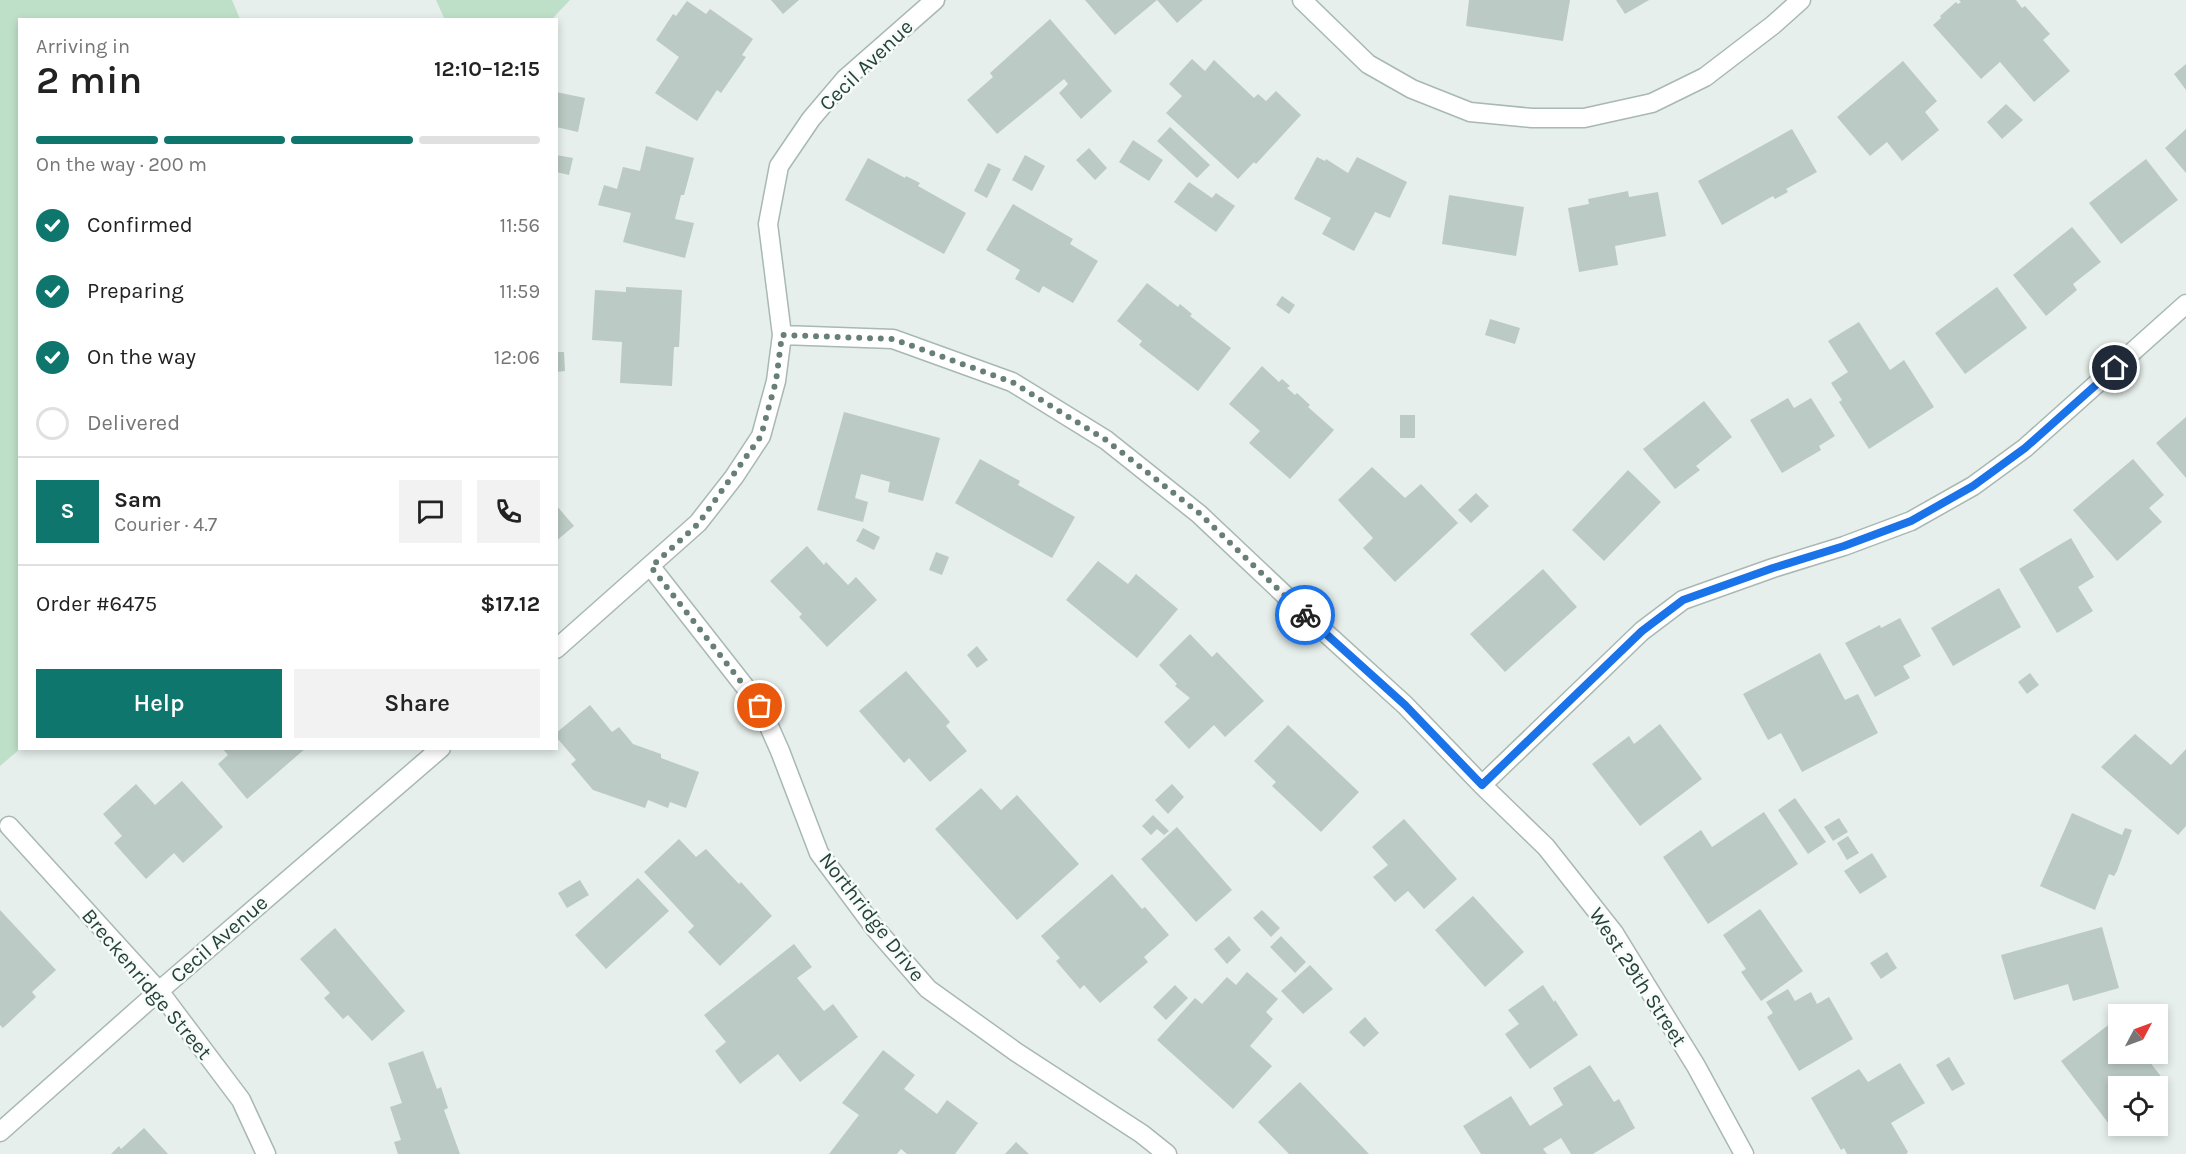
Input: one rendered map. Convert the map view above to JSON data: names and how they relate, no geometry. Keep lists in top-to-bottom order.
{
  "streets": {
    "street": [
      "Cecil Avenue",
      "Northridge Drive",
      "West 29th Street",
      "Breckenridge Street"
    ]
  },
  "crossings": [
    ["Cecil Avenue", "Northridge Drive"],
    ["Cecil Avenue", "West 29th Street"],
    ["Cecil Avenue", "Breckenridge Street"]
  ],
  "north": "top right",
  "page": {
    "heading": ["2 min", "Arriving in", "12:10–12:15"],
    "panel": [
      "Sam",
      "Courier · 4.7",
      "Order #6475",
      "$17.12"
    ],
    "bar": "On the way · 200 m",
    "list": [
      ["Confirmed", "11:56"],
      ["Preparing", "11:59"],
      ["On the way", "12:06"],
      "Delivered"
    ],
    "round": "S",
    "buttons": ["Help", "Share"]
  }
}
